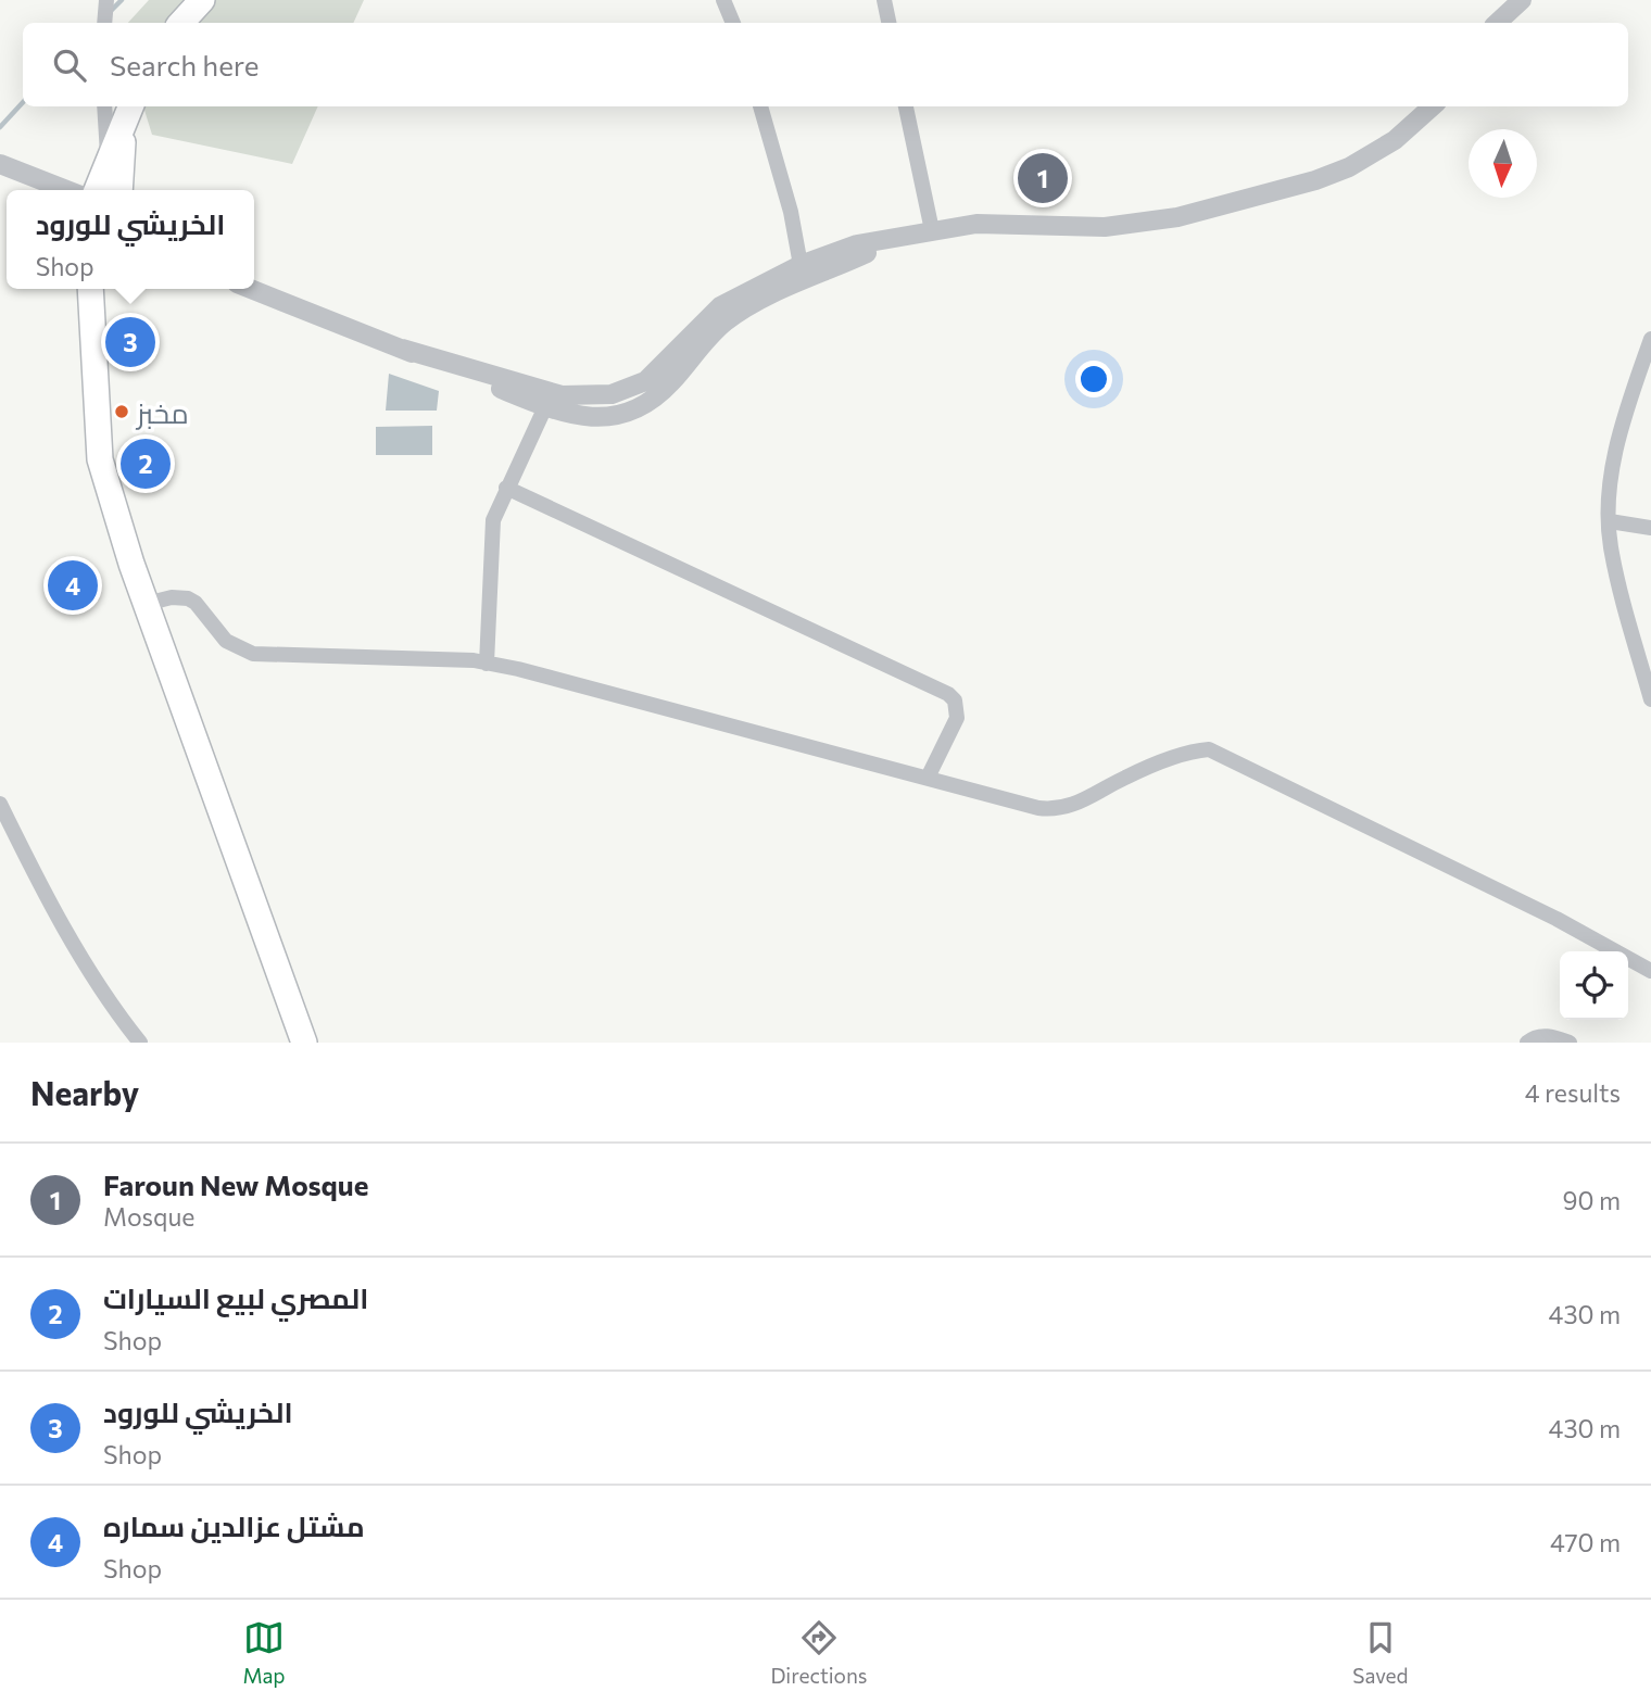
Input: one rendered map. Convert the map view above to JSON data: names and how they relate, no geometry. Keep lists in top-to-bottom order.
{
  "places": ["مخبز"],
  "north": "bottom",
  "page": {
    "search": "Search here",
    "pins": [
      "1",
      "3",
      "2",
      "4"
    ],
    "popup": ["الخريشي للورود", "Shop"],
    "heading": ["Nearby", "4 results"],
    "list": [
      {
        "mark": "1",
        "name": "Faroun New Mosque",
        "note": "Mosque",
        "value": "90 m"
      },
      {
        "mark": "2",
        "name": "المصري لبيع السيارات",
        "note": "Shop",
        "value": "430 m"
      },
      {
        "mark": "3",
        "name": "الخريشي للورود",
        "note": "Shop",
        "value": "430 m"
      },
      {
        "mark": "4",
        "name": "مشتل عزالدين سماره",
        "note": "Shop",
        "value": "470 m"
      }
    ],
    "nav": ["Map", "Directions", "Saved"]
  }
}
